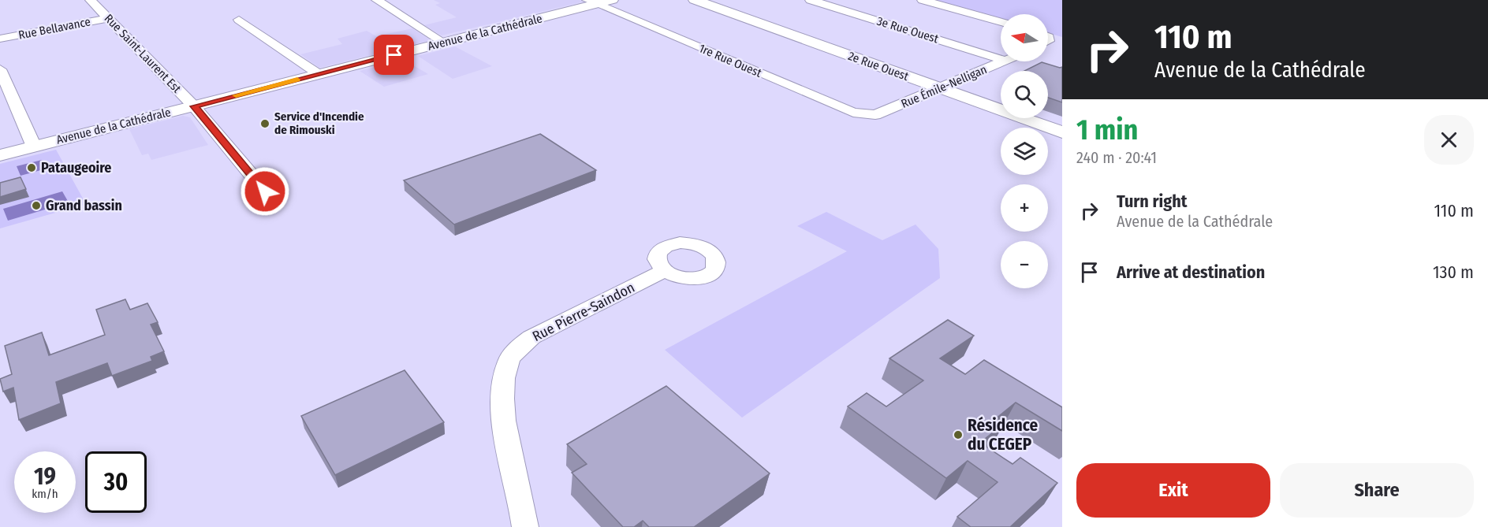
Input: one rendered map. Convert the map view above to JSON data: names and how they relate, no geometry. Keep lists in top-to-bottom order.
{
  "streets": {
    "street": [
      "Rue Bellavance",
      "3e Rue Ouest",
      "Avenue de la Cathédrale",
      "Rue Saint-Laurent Est",
      "1re Rue Ouest",
      "2e Rue Ouest",
      "Rue Émile-Nelligan",
      "Rue Pierre-Saindon"
    ]
  },
  "crossings": [
    ["Rue Bellavance", "Rue Saint-Laurent Est"],
    ["Avenue de la Cathédrale", "Rue Saint-Laurent Est"],
    ["Avenue de la Cathédrale", "1re Rue Ouest"],
    ["1re Rue Ouest", "Rue Émile-Nelligan"],
    ["2e Rue Ouest", "Rue Émile-Nelligan"]
  ],
  "places": [
    "Service d'Incendie de Rimouski",
    "Pataugeoire",
    "Grand bassin",
    "Résidence du CEGEP"
  ],
  "north": "left",
  "page": {
    "turn": ["110 m", "Avenue de la Cathédrale"],
    "map_buttons": ["+", "−"],
    "heading": ["1 min", "240 m · 20:41"],
    "list": [
      {
        "name": "Turn right",
        "note": "Avenue de la Cathédrale",
        "value": "110 m"
      },
      {
        "name": "Arrive at destination",
        "value": "130 m"
      }
    ],
    "speed": "19 km/h",
    "limit": "30",
    "buttons": ["Exit", "Share"]
  }
}
